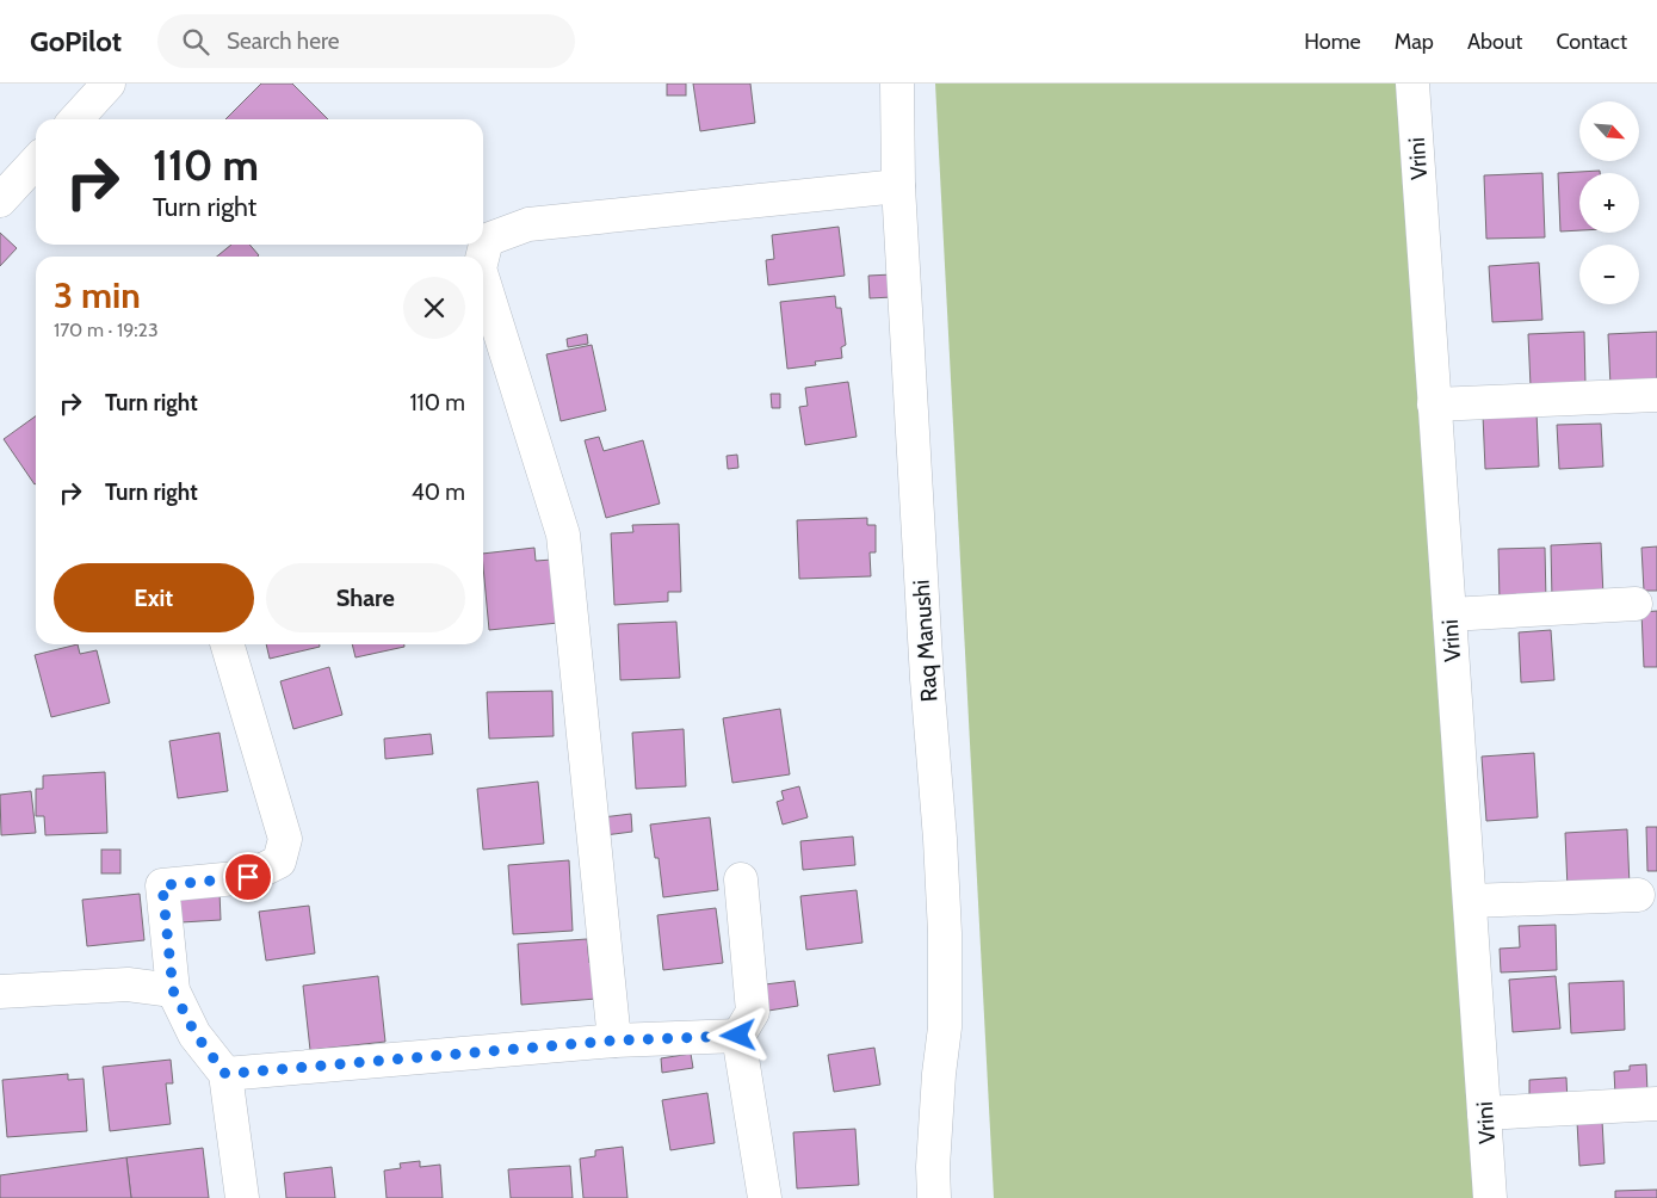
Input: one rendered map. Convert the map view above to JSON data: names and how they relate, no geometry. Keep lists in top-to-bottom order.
{
  "streets": {
    "street": ["Vrini", "Raq Manushi"]
  },
  "north": "bottom right",
  "page": {
    "header": "GoPilot",
    "search": "Search here",
    "nav": [
      "Home",
      "Map",
      "About",
      "Contact"
    ],
    "map_buttons": ["+", "−"],
    "turn": ["110 m", "Turn right"],
    "heading": ["3 min", "170 m · 19:23"],
    "list": [
      {
        "name": "Turn right",
        "value": "110 m"
      },
      {
        "name": "Turn right",
        "value": "40 m"
      }
    ],
    "buttons": ["Exit", "Share"]
  }
}
